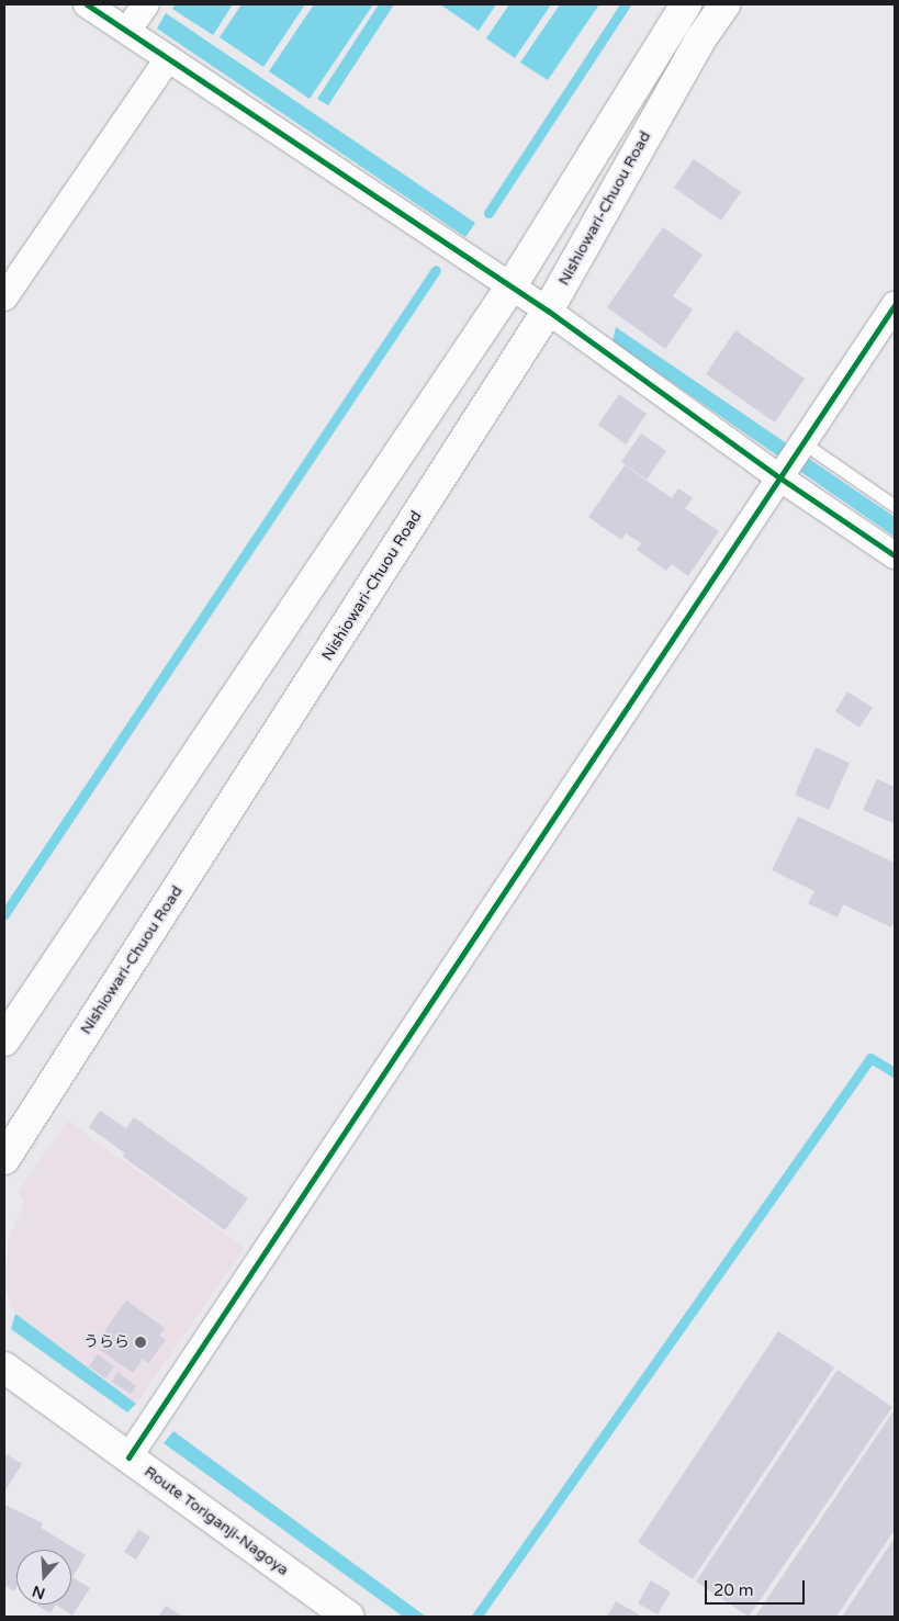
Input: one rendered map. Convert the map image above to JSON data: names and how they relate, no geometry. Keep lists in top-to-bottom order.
{
  "streets": {
    "main road": ["Nishiowari-Chuou Road", "Route Toriganji-Nagoya"]
  },
  "places": ["うらら"],
  "scale_bar": "20 m",
  "north": "bottom"
}
